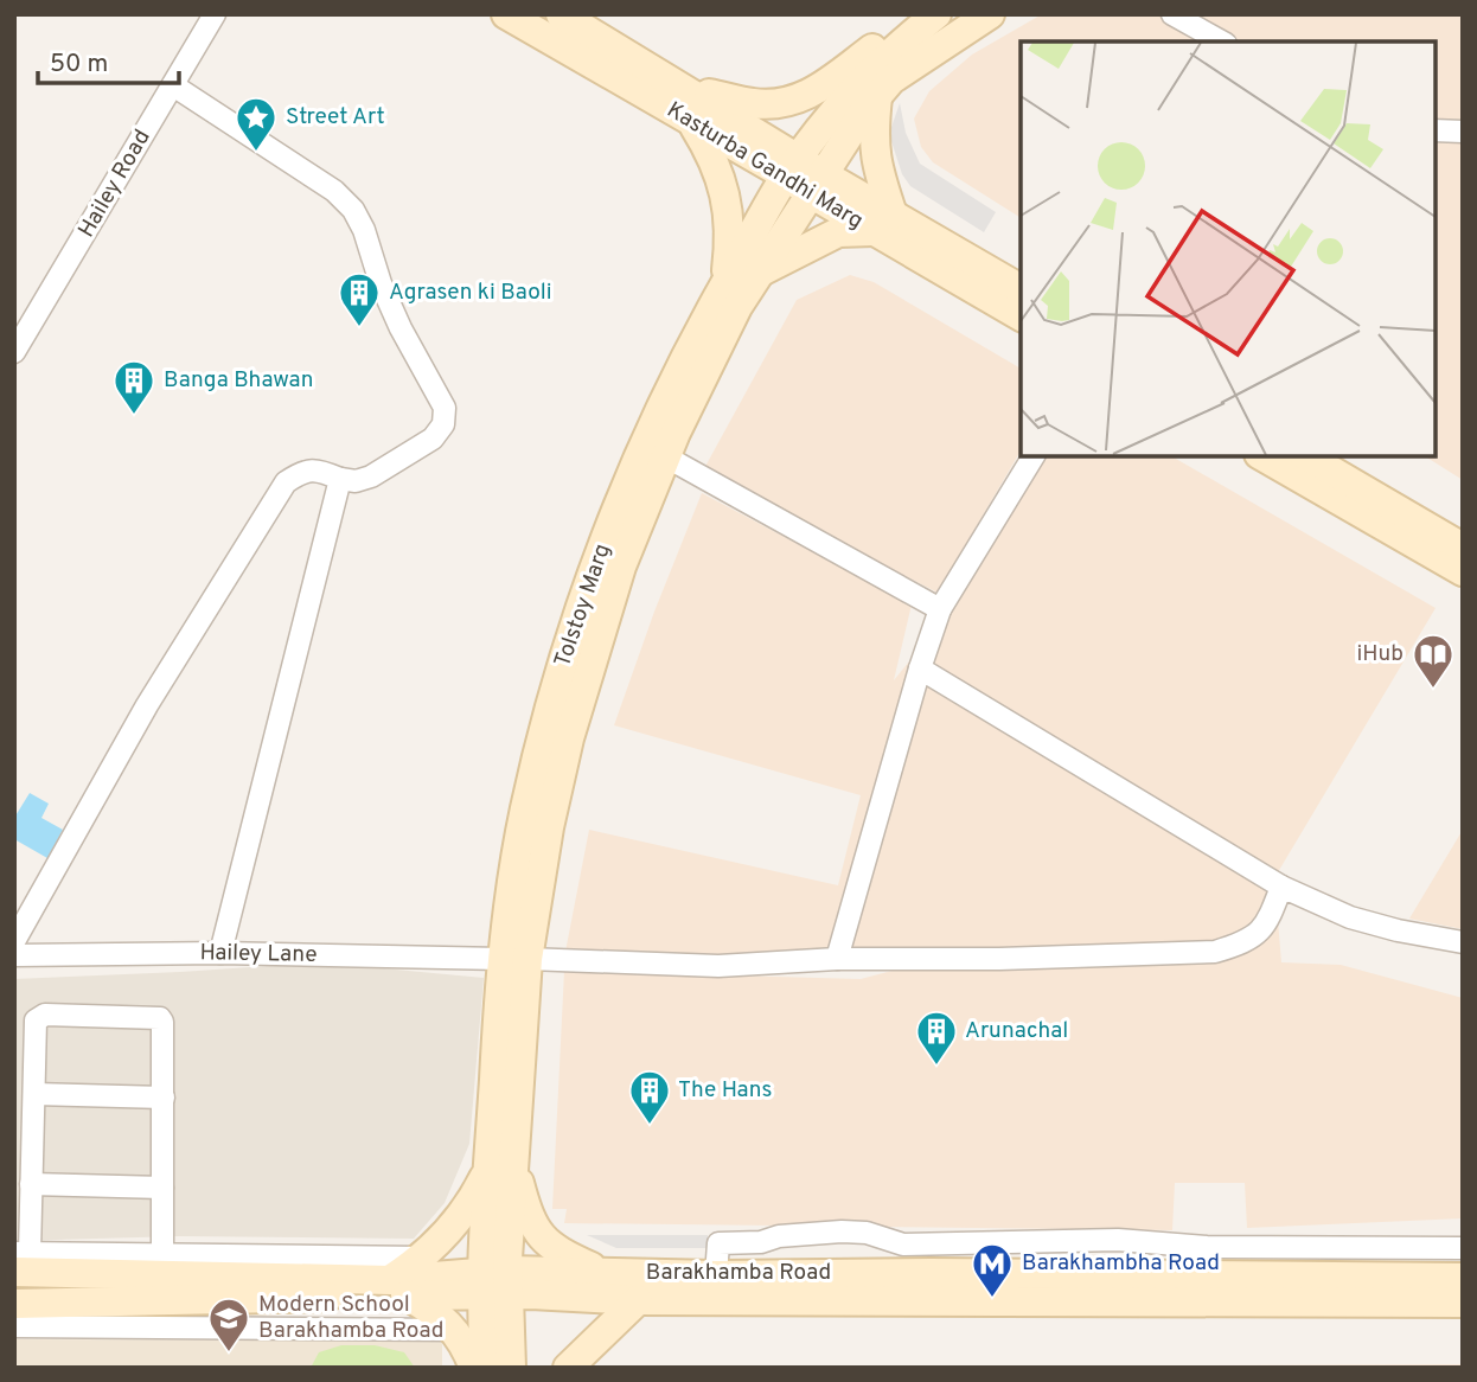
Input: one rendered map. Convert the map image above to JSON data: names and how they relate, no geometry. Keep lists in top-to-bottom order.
{
  "streets": {
    "main road": ["Kasturba Gandhi Marg", "Tolstoy Marg", "Barakhamba Road"],
    "street": ["Hailey Road", "Hailey Lane"]
  },
  "crossings": [
    ["Kasturba Gandhi Marg", "Tolstoy Marg"],
    ["Tolstoy Marg", "Hailey Lane"],
    ["Tolstoy Marg", "Barakhamba Road"]
  ],
  "places": {
    "place": ["Street Art"],
    "building": [
      "Agrasen ki Baoli",
      "Banga Bhawan",
      "Arunachal",
      "The Hans"
    ],
    "library": ["iHub"],
    "metro station": ["Barakhambha Road"],
    "school or university": ["Modern School Barakhamba Road"]
  },
  "scale_bar": "50 m"
}
